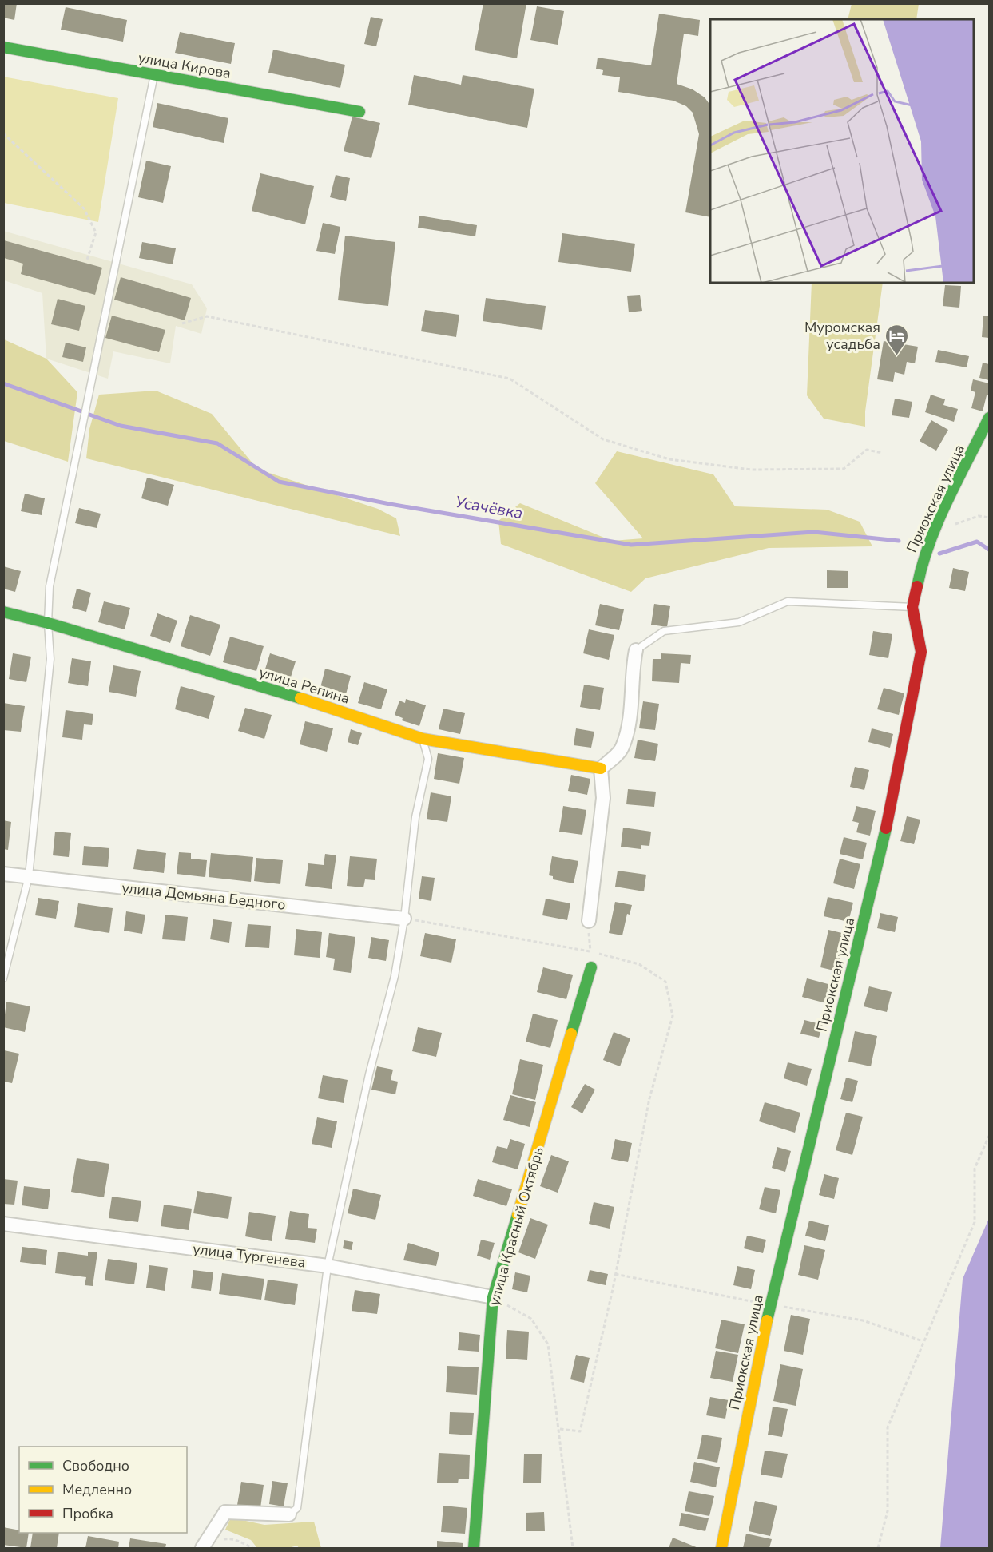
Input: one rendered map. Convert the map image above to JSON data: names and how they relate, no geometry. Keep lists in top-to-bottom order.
{
  "streets": {
    "street": [
      "улица Кирова",
      "Приокская улица",
      "улица Репина",
      "улица Демьяна Бедного",
      "улица Красный Октябрь",
      "улица Тургенева"
    ]
  },
  "crossings": [
    ["улица Красный Октябрь", "улица Тургенева"]
  ],
  "water": ["Усачёвка"],
  "places": {
    "hotel": ["Муромская усадьба"]
  },
  "legend": ["Свободно", "Медленно", "Пробка"]
}
